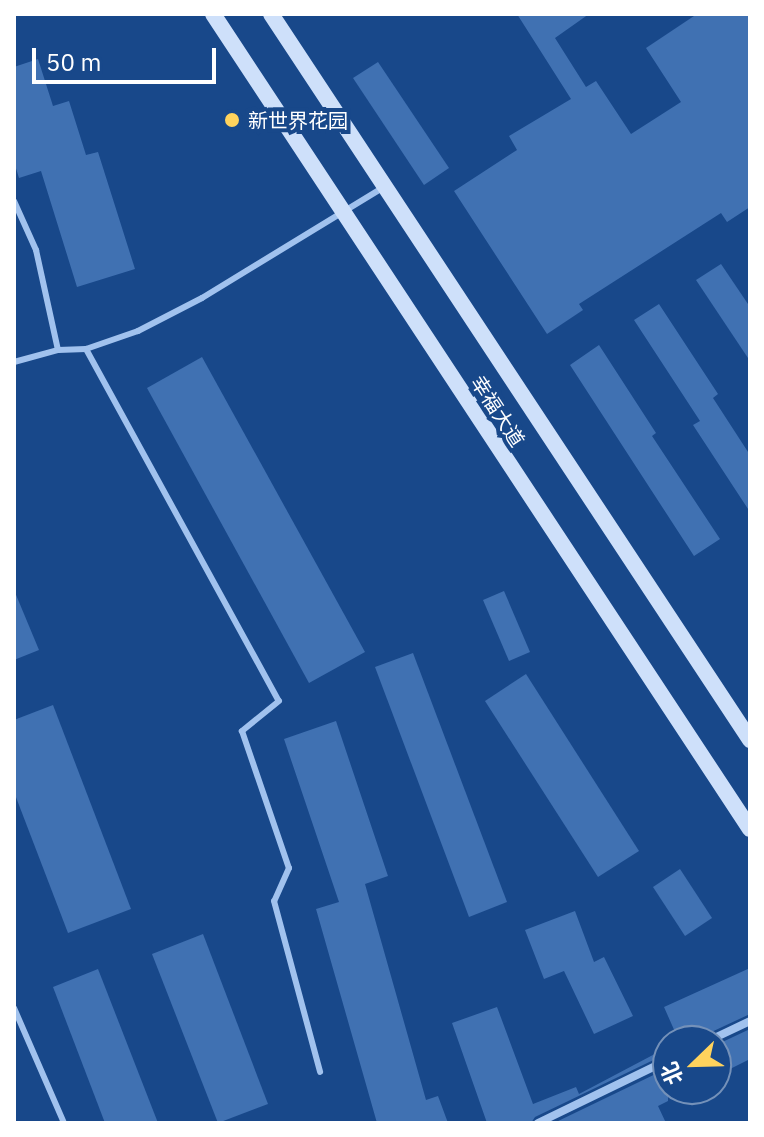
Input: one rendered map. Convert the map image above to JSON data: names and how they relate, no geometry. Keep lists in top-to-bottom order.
{
  "streets": {
    "main road": ["幸福大道"]
  },
  "places": ["新世界花园"],
  "scale_bar": "50 m",
  "north": "bottom left"
}
